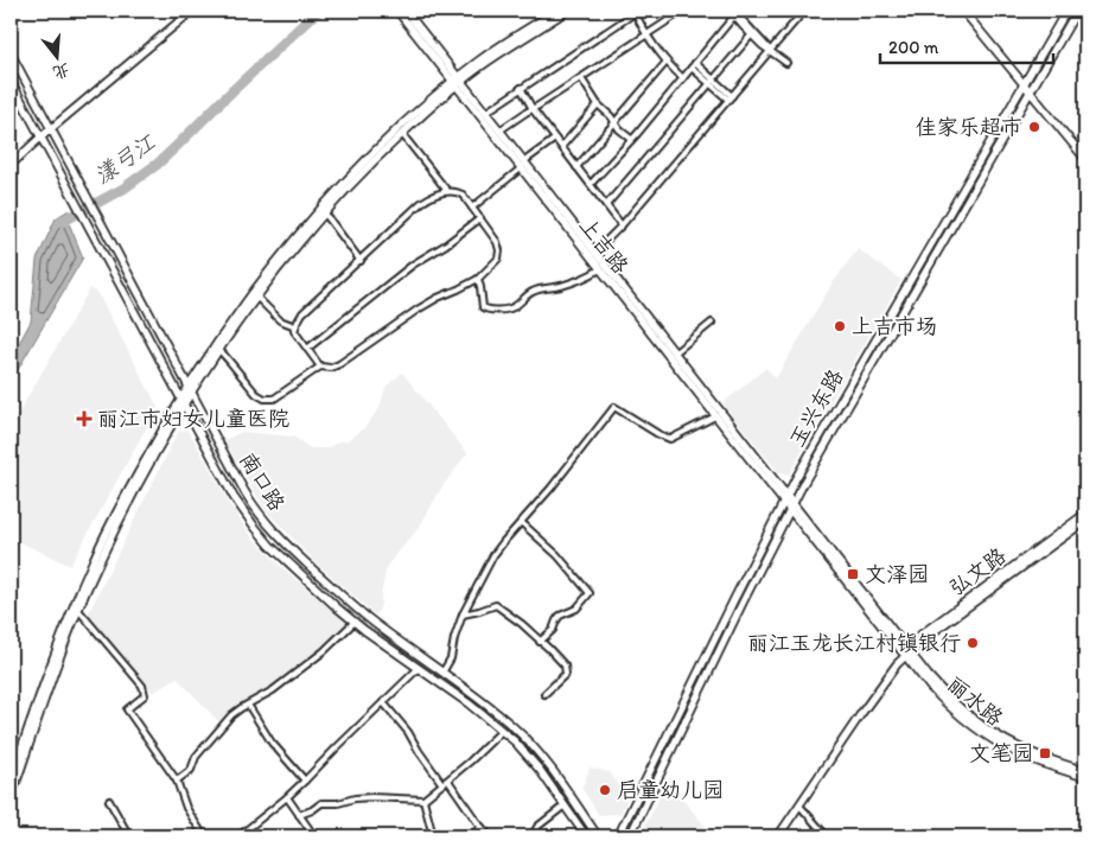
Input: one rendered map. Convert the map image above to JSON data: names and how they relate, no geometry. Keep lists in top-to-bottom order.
{
  "streets": {
    "main road": [
      "上吉路",
      "玉兴东路",
      "南口路",
      "弘文路",
      "丽水路"
    ]
  },
  "crossings": [
    ["上吉路", "玉兴东路"],
    ["上吉路", "丽水路"],
    ["玉兴东路", "丽水路"],
    ["弘文路", "丽水路"]
  ],
  "water": ["漾弓江"],
  "places": {
    "other": [
      "佳家乐超市",
      "上吉市场",
      "丽江玉龙长江村镇银行",
      "启童幼儿园"
    ],
    "health": ["丽江市妇女儿童医院"],
    "transit": ["文泽园", "文笔园"]
  },
  "scale_bar": "200 m",
  "north": "bottom"
}
